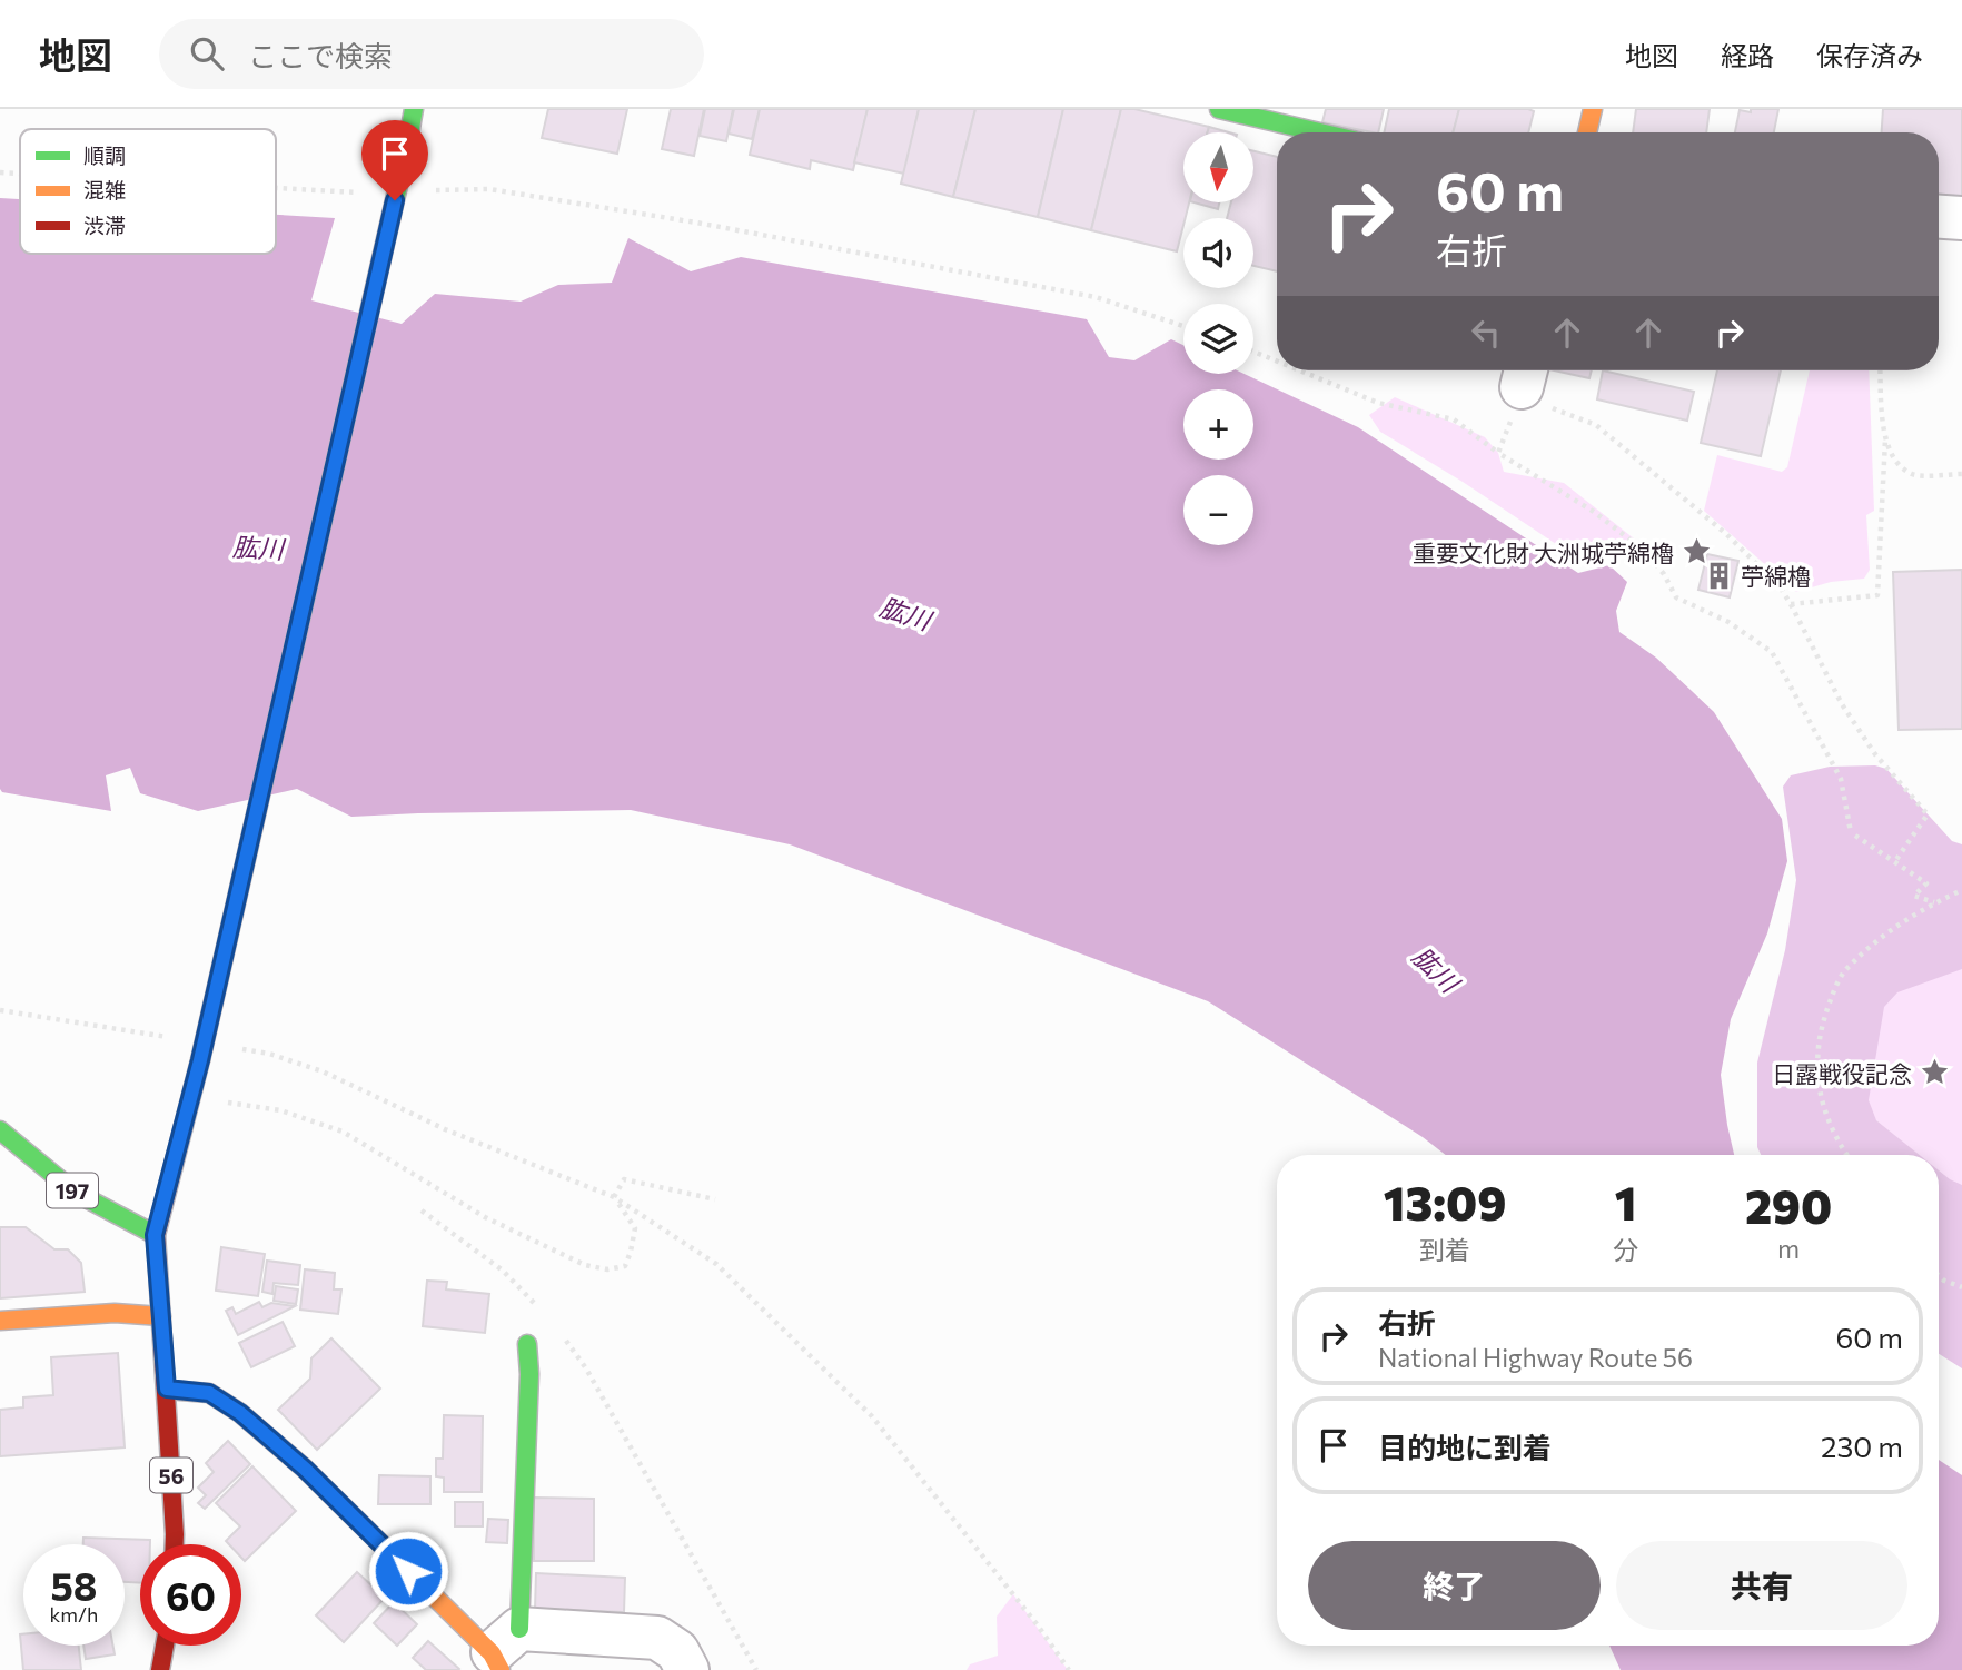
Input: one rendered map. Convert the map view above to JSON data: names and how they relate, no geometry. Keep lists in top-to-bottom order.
{
  "streets": {
    "main road": ["197", "56"]
  },
  "crossings": [
    ["197", "56"]
  ],
  "water": ["肱川"],
  "places": {
    "place": ["重要文化財 大洲城苧綿櫓", "日露戦役記念"],
    "building": ["苧綿櫓"]
  },
  "legend": ["順調", "混雑", "渋滞"],
  "north": "bottom",
  "page": {
    "header": "地図",
    "search": "ここで検索",
    "nav": ["地図", "経路", "保存済み"],
    "map_buttons": ["+", "−"],
    "turn": ["60 m", "右折"],
    "eta": [
      "13:09",
      "到着",
      "1",
      "分",
      "290",
      "m"
    ],
    "list": [
      {
        "name": "右折",
        "note": "National Highway Route 56",
        "value": "60 m"
      },
      {
        "name": "目的地に到着",
        "value": "230 m"
      }
    ],
    "buttons": ["終了", "共有"],
    "speed": "58 km/h",
    "limit": "60"
  }
}
